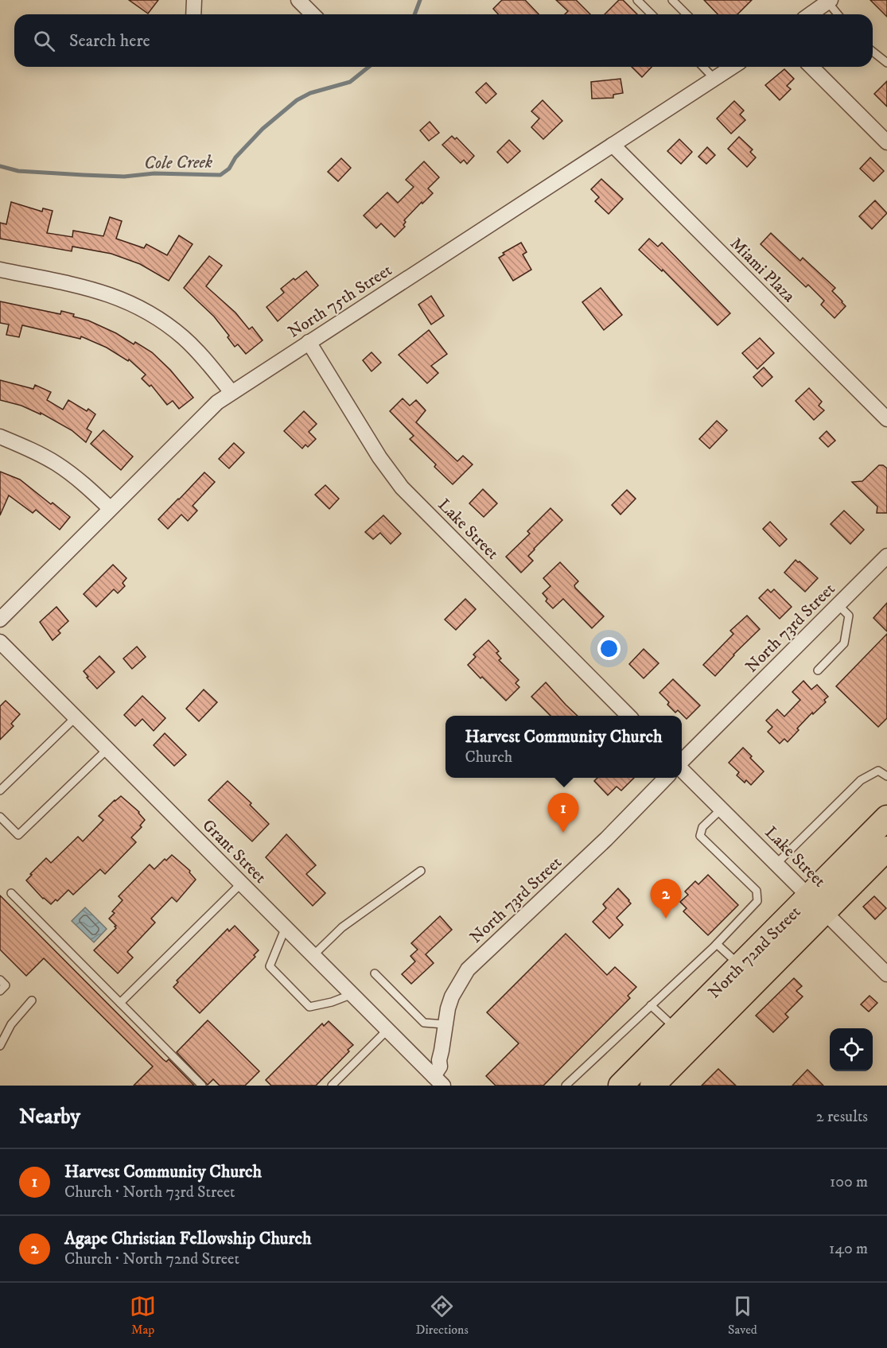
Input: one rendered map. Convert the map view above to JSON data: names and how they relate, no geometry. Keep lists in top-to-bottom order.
{
  "streets": {
    "main road": ["North 72nd Street"],
    "street": [
      "Miami Plaza",
      "North 75th Street",
      "Lake Street",
      "North 73rd Street",
      "Grant Street"
    ]
  },
  "crossings": [
    ["Miami Plaza", "North 75th Street"],
    ["North 75th Street", "Lake Street"],
    ["Lake Street", "North 72nd Street"],
    ["North 73rd Street", "Grant Street"]
  ],
  "water": ["Cole Creek"],
  "page": {
    "search": "Search here",
    "popup": ["Harvest Community Church", "Church"],
    "pins": ["1", "2"],
    "heading": ["Nearby", "2 results"],
    "list": [
      {
        "mark": "1",
        "name": "Harvest Community Church",
        "note": "Church · North 73rd Street",
        "value": "100 m"
      },
      {
        "mark": "2",
        "name": "Agape Christian Fellowship Church",
        "note": "Church · North 72nd Street",
        "value": "140 m"
      }
    ],
    "nav": ["Map", "Directions", "Saved"]
  }
}
